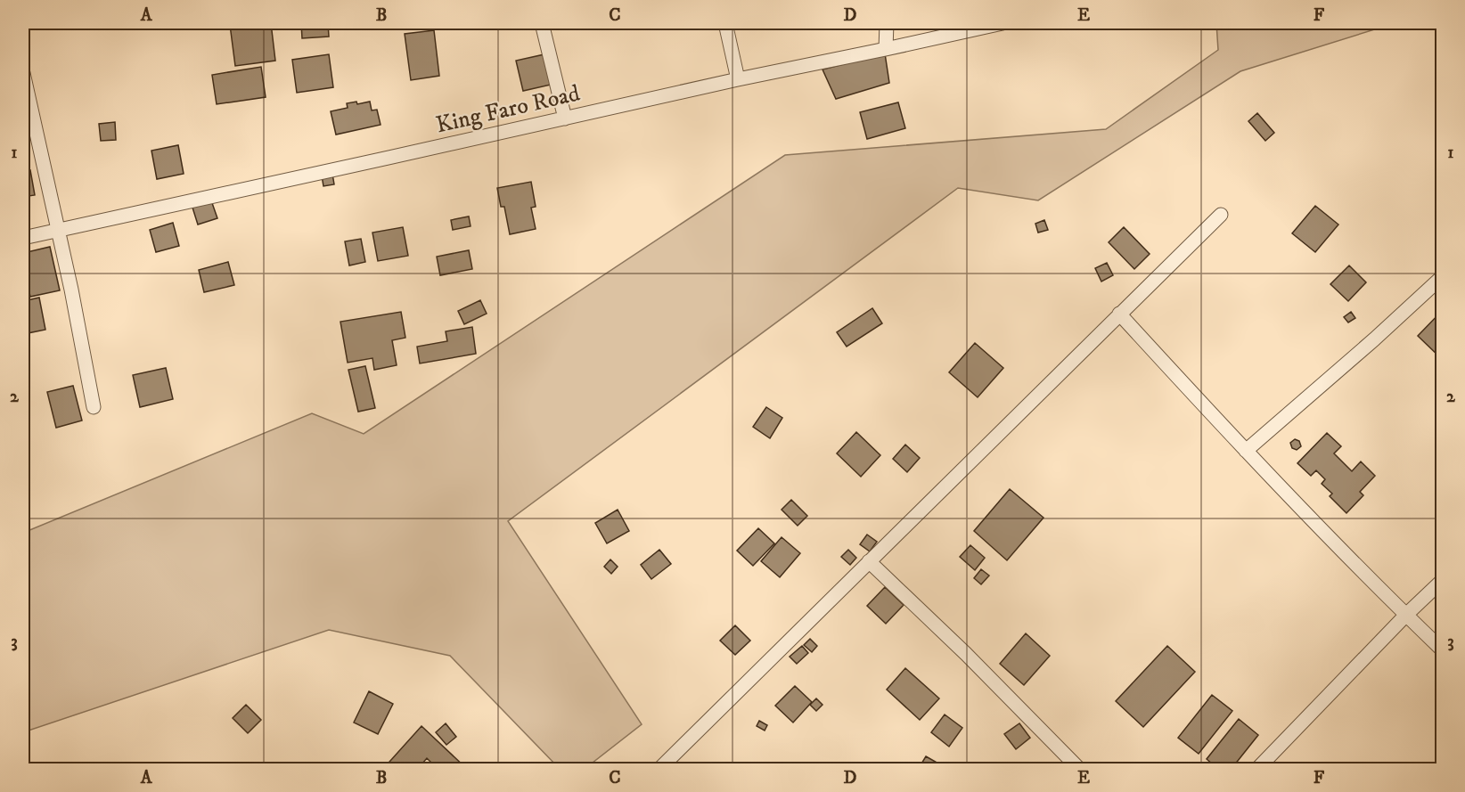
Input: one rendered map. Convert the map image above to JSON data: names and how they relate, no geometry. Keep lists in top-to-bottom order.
{
  "streets": {
    "street": ["King Faro Road"]
  },
  "grid": {
    "columns": [
      "A",
      "B",
      "C",
      "D",
      "E",
      "F"
    ],
    "rows": ["1", "2", "3"]
  }
}
